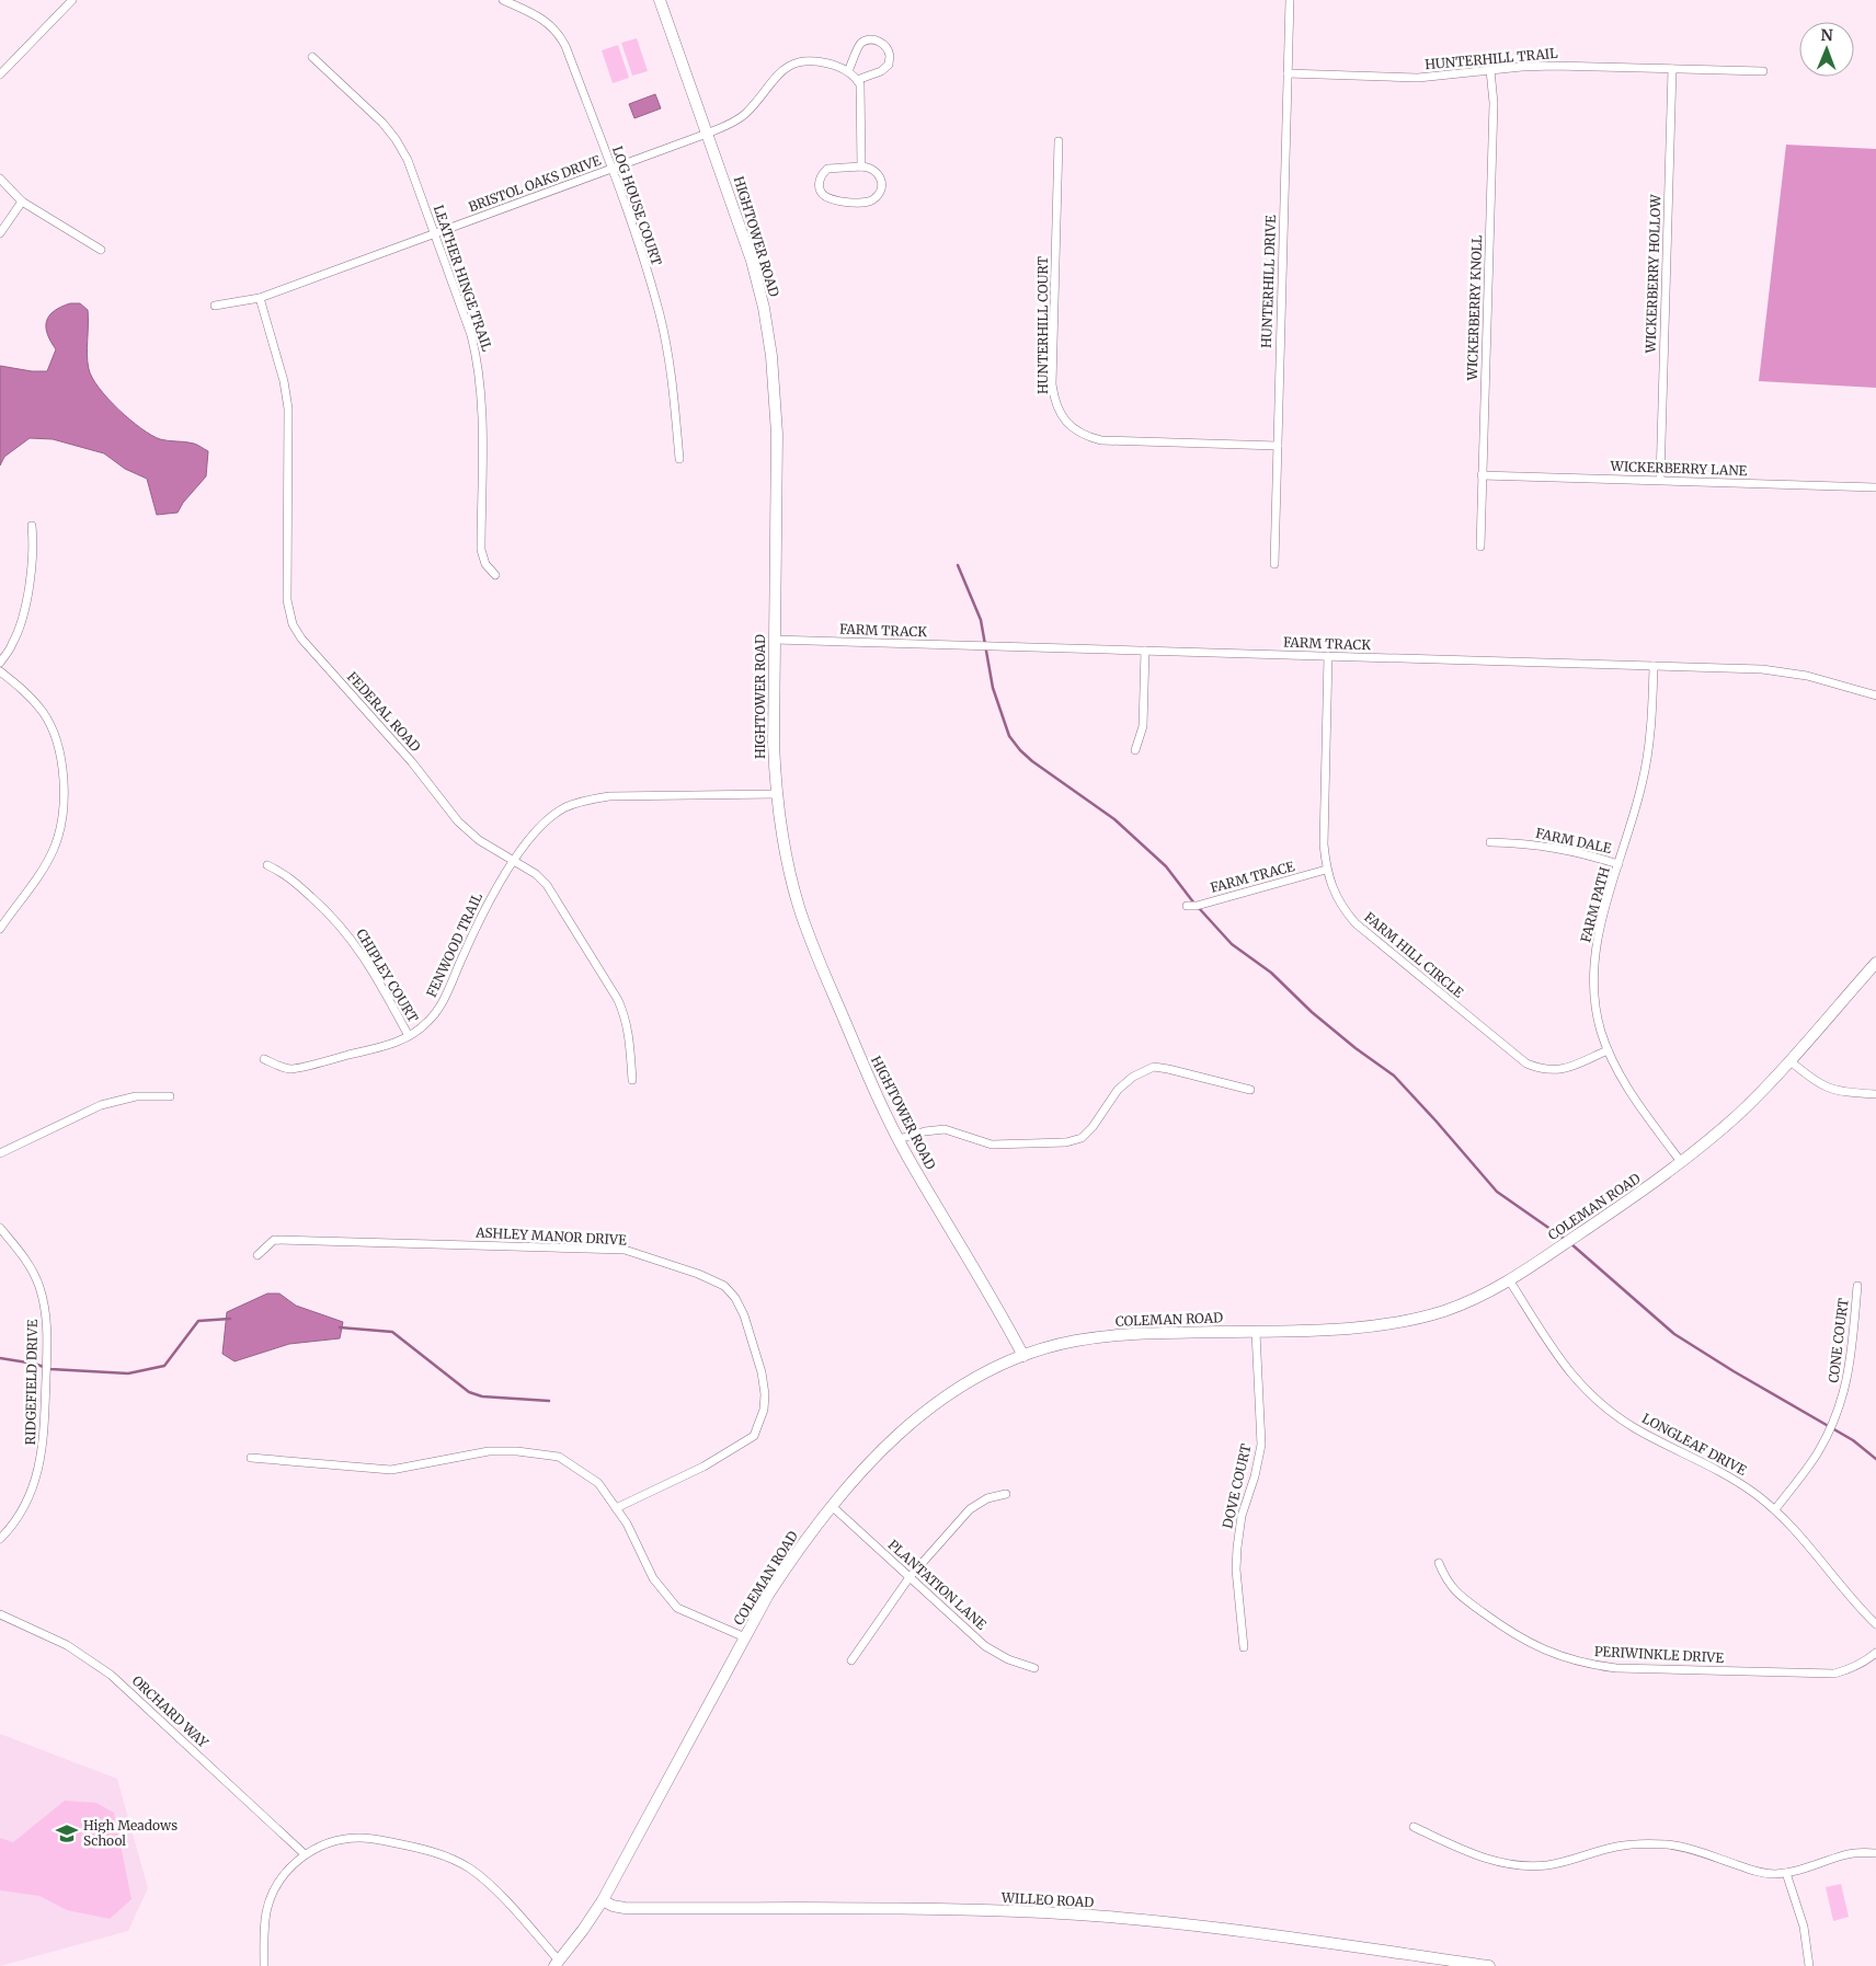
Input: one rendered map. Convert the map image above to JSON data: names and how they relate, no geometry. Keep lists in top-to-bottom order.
{
  "streets": {
    "street": [
      "HUNTERHILL TRAIL",
      "BRISTOL OAKS DRIVE",
      "LOG HOUSE COURT",
      "HIGHTOWER ROAD",
      "WICKERBERRY HOLLOW",
      "LEATHER HINGE TRAIL",
      "HUNTERHILL DRIVE",
      "WICKERBERRY KNOLL",
      "HUNTERHILL COURT",
      "WICKERBERRY LANE",
      "FARM TRACK",
      "FEDERAL ROAD",
      "FARM DALE",
      "FARM TRACE",
      "FARM PATH",
      "FENWOOD TRAIL",
      "FARM HILL CIRCLE",
      "CHIPLEY COURT",
      "COLEMAN ROAD",
      "ASHLEY MANOR DRIVE",
      "CONE COURT",
      "RIDGEFIELD DRIVE",
      "LONGLEAF DRIVE",
      "DOVE COURT",
      "PLANTATION LANE",
      "PERIWINKLE DRIVE",
      "ORCHARD WAY",
      "WILLEO ROAD"
    ]
  },
  "crossings": [
    ["HUNTERHILL TRAIL", "WICKERBERRY HOLLOW"],
    ["HUNTERHILL TRAIL", "HUNTERHILL DRIVE"],
    ["HUNTERHILL TRAIL", "WICKERBERRY KNOLL"],
    ["BRISTOL OAKS DRIVE", "LOG HOUSE COURT"],
    ["BRISTOL OAKS DRIVE", "HIGHTOWER ROAD"],
    ["BRISTOL OAKS DRIVE", "LEATHER HINGE TRAIL"],
    ["BRISTOL OAKS DRIVE", "FEDERAL ROAD"],
    ["HIGHTOWER ROAD", "FARM TRACK"],
    ["HIGHTOWER ROAD", "FENWOOD TRAIL"],
    ["HIGHTOWER ROAD", "COLEMAN ROAD"],
    ["WICKERBERRY HOLLOW", "WICKERBERRY LANE"],
    ["HUNTERHILL DRIVE", "HUNTERHILL COURT"],
    ["WICKERBERRY KNOLL", "WICKERBERRY LANE"],
    ["FARM TRACK", "FARM PATH"],
    ["FARM TRACK", "FARM HILL CIRCLE"],
    ["FEDERAL ROAD", "FENWOOD TRAIL"],
    ["FARM DALE", "FARM PATH"],
    ["FARM TRACE", "FARM HILL CIRCLE"],
    ["FARM PATH", "FARM HILL CIRCLE"],
    ["FARM PATH", "COLEMAN ROAD"],
    ["FENWOOD TRAIL", "CHIPLEY COURT"],
    ["COLEMAN ROAD", "LONGLEAF DRIVE"],
    ["COLEMAN ROAD", "DOVE COURT"],
    ["COLEMAN ROAD", "PLANTATION LANE"],
    ["COLEMAN ROAD", "WILLEO ROAD"],
    ["CONE COURT", "LONGLEAF DRIVE"]
  ],
  "places": {
    "school or university": ["High Meadows School"]
  },
  "north": "top"
}
